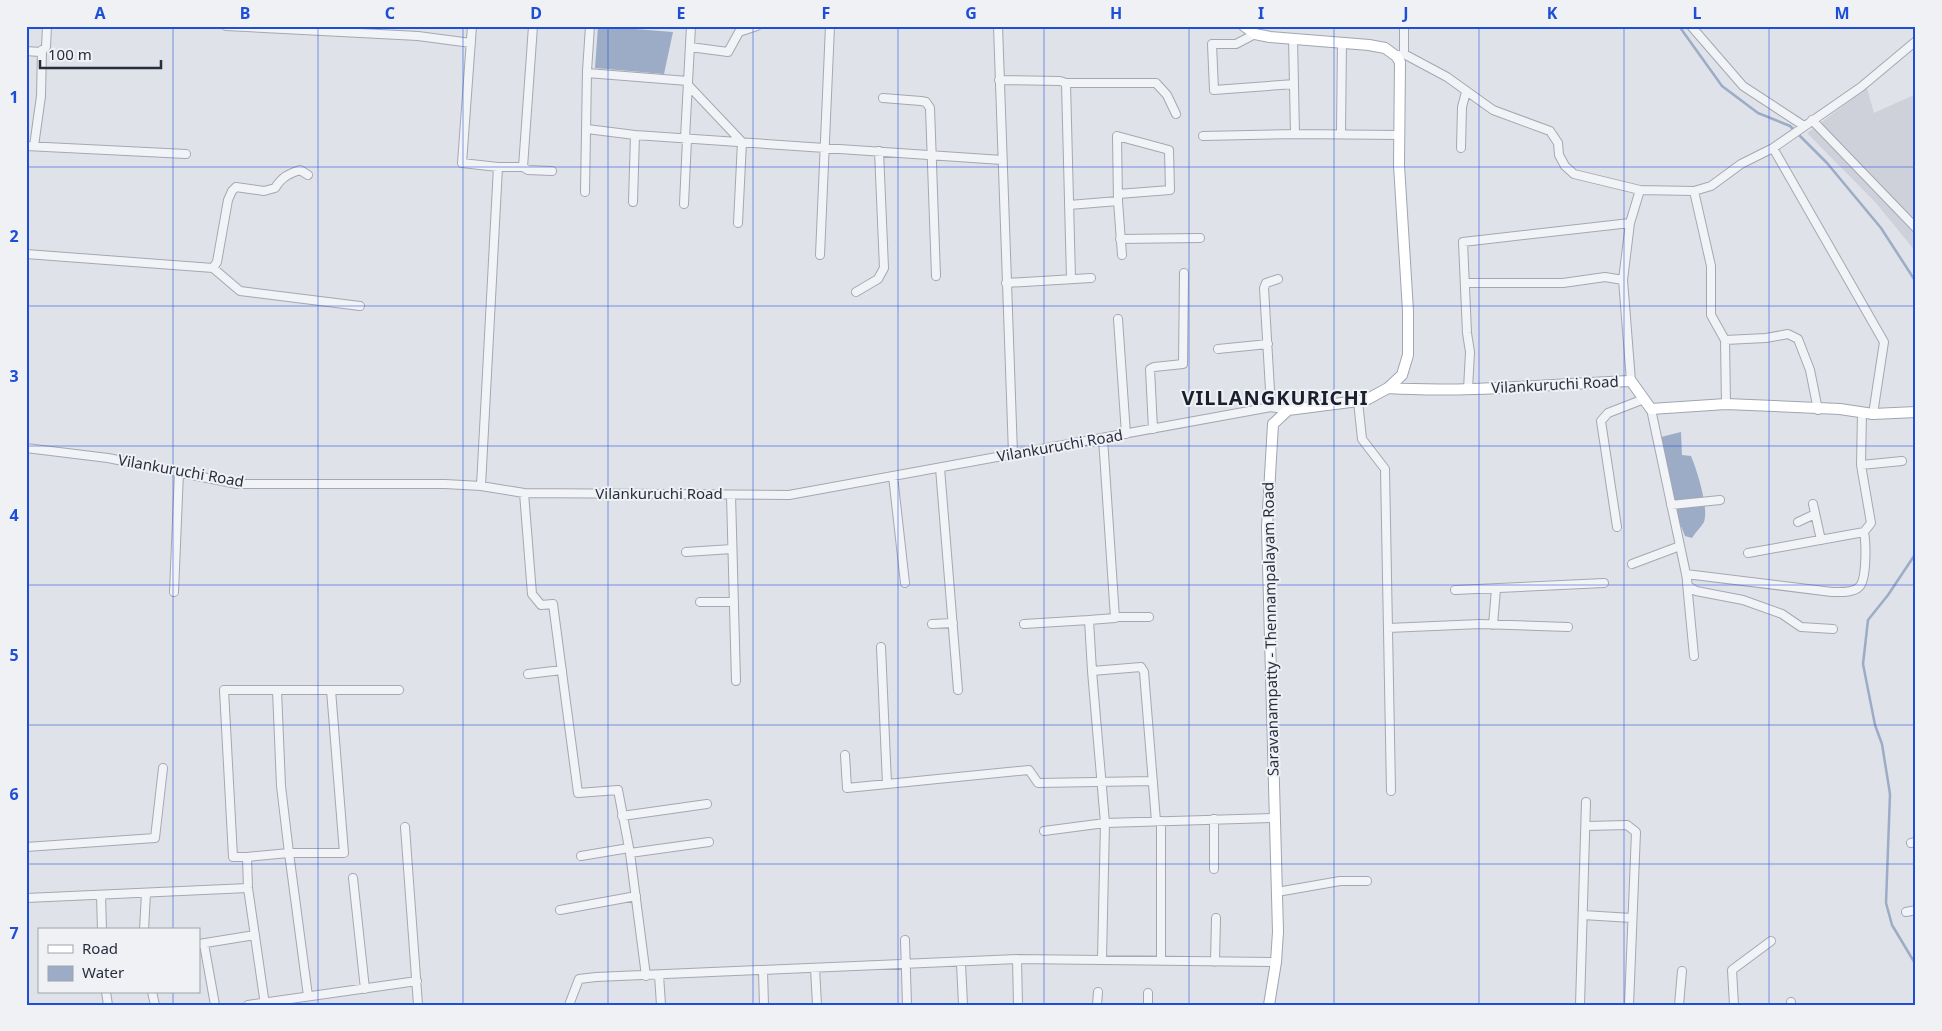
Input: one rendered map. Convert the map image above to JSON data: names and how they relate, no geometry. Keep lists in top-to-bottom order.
{
  "streets": {
    "main road": ["Vilankuruchi Road", "Saravanampatty - Thennampalayam Road"]
  },
  "crossings": [
    ["Vilankuruchi Road", "Saravanampatty - Thennampalayam Road"]
  ],
  "districts": ["VILLANGKURICHI"],
  "legend": ["Road", "Water"],
  "scale_bar": "100 m",
  "grid": {
    "columns": [
      "A",
      "B",
      "C",
      "D",
      "E",
      "F",
      "G",
      "H",
      "I",
      "J",
      "K",
      "L",
      "M"
    ],
    "rows": [
      "1",
      "2",
      "3",
      "4",
      "5",
      "6",
      "7"
    ]
  }
}
